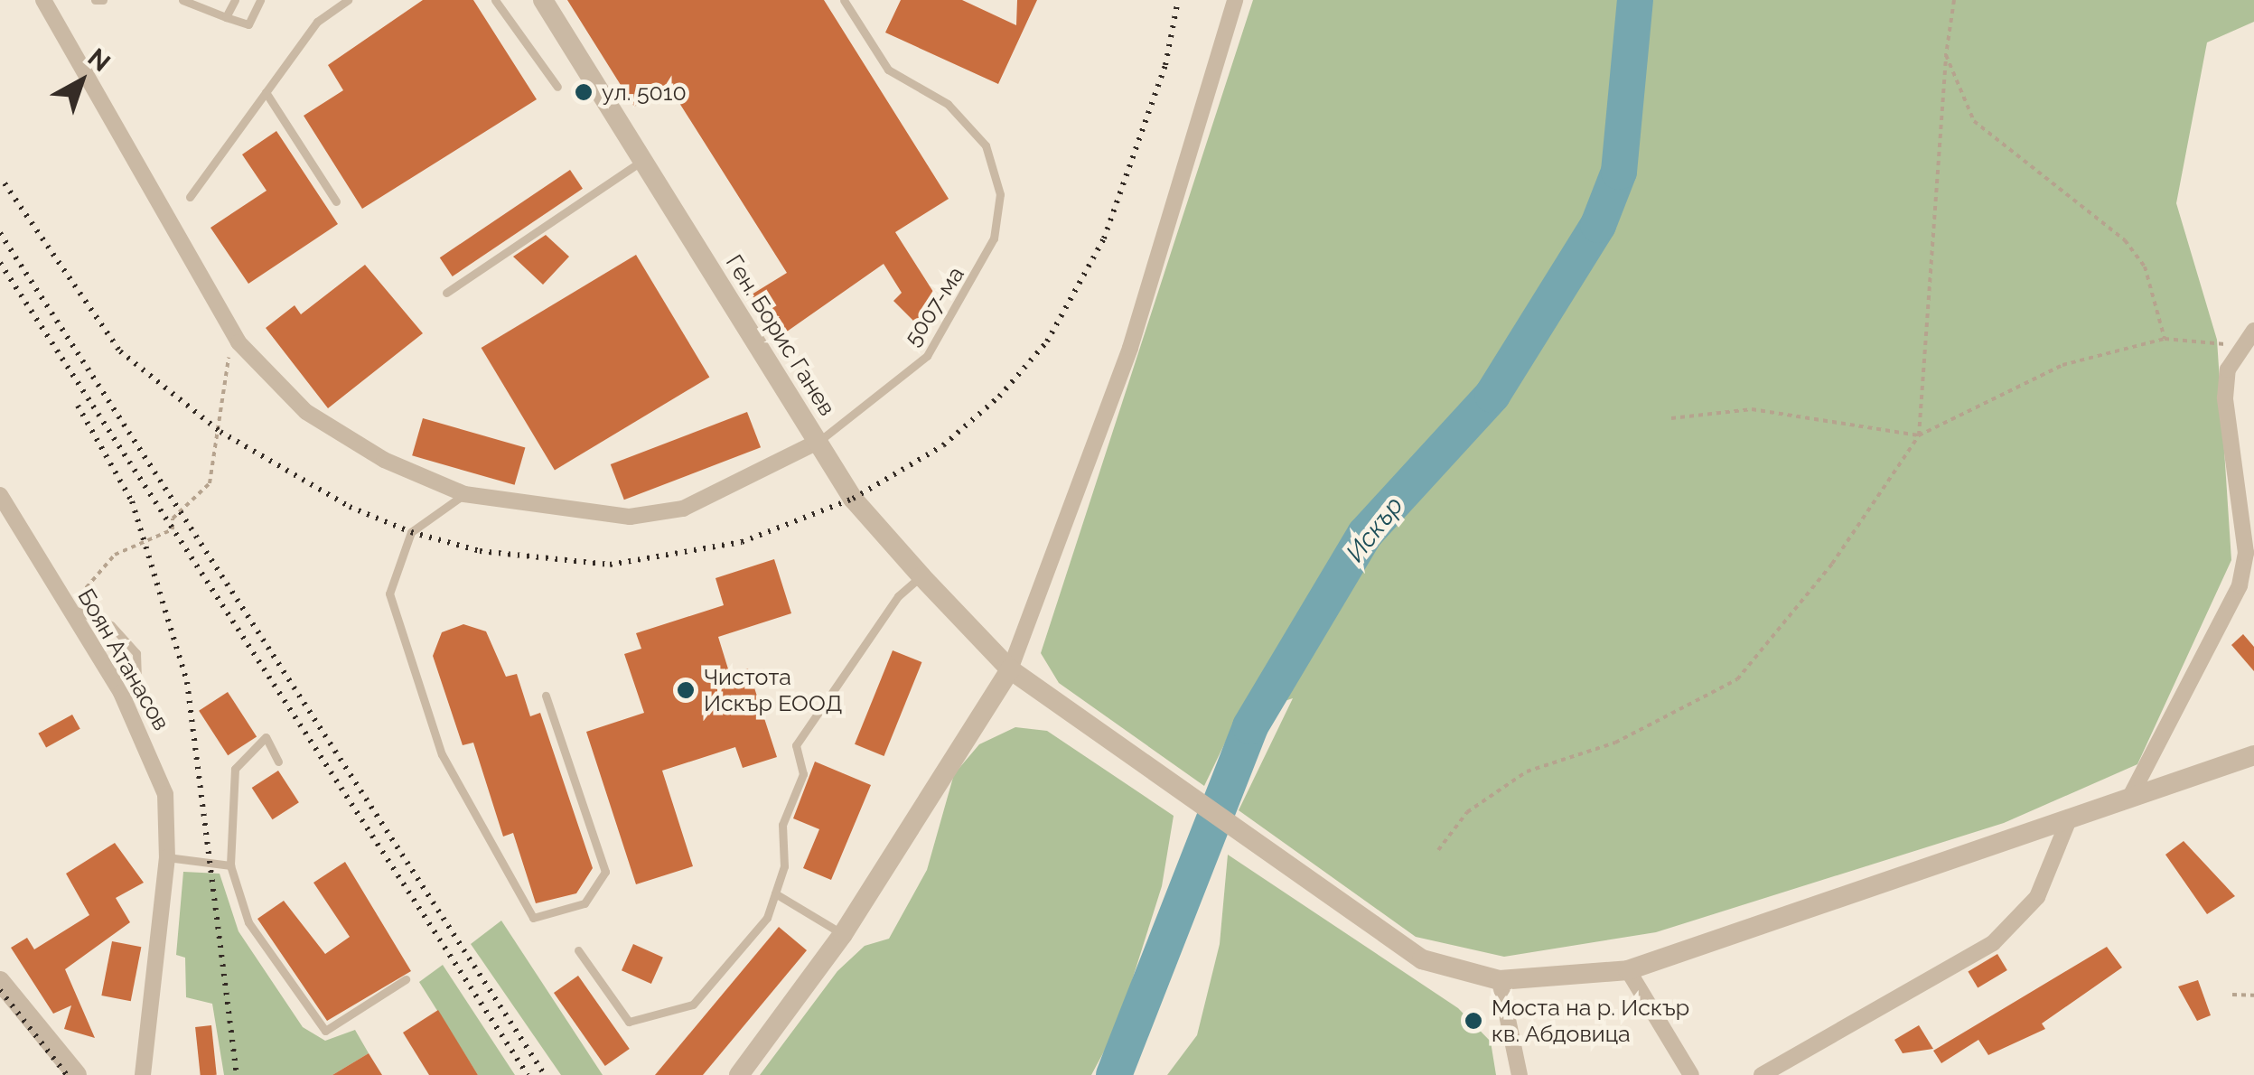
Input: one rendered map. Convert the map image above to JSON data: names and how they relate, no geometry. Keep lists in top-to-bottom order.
{
  "streets": {
    "street": ["Ген. Борис Ганев", "Боян Атанасов"],
    "lane": ["5007-ма"]
  },
  "crossings": [
    ["5007-ма", "Ген. Борис Ганев"]
  ],
  "water": ["Искър"],
  "places": ["ул. 5010", "Чистота Искър ЕООД", "Моста на р. Искър кв. Абдовица"],
  "north": "top right"
}
